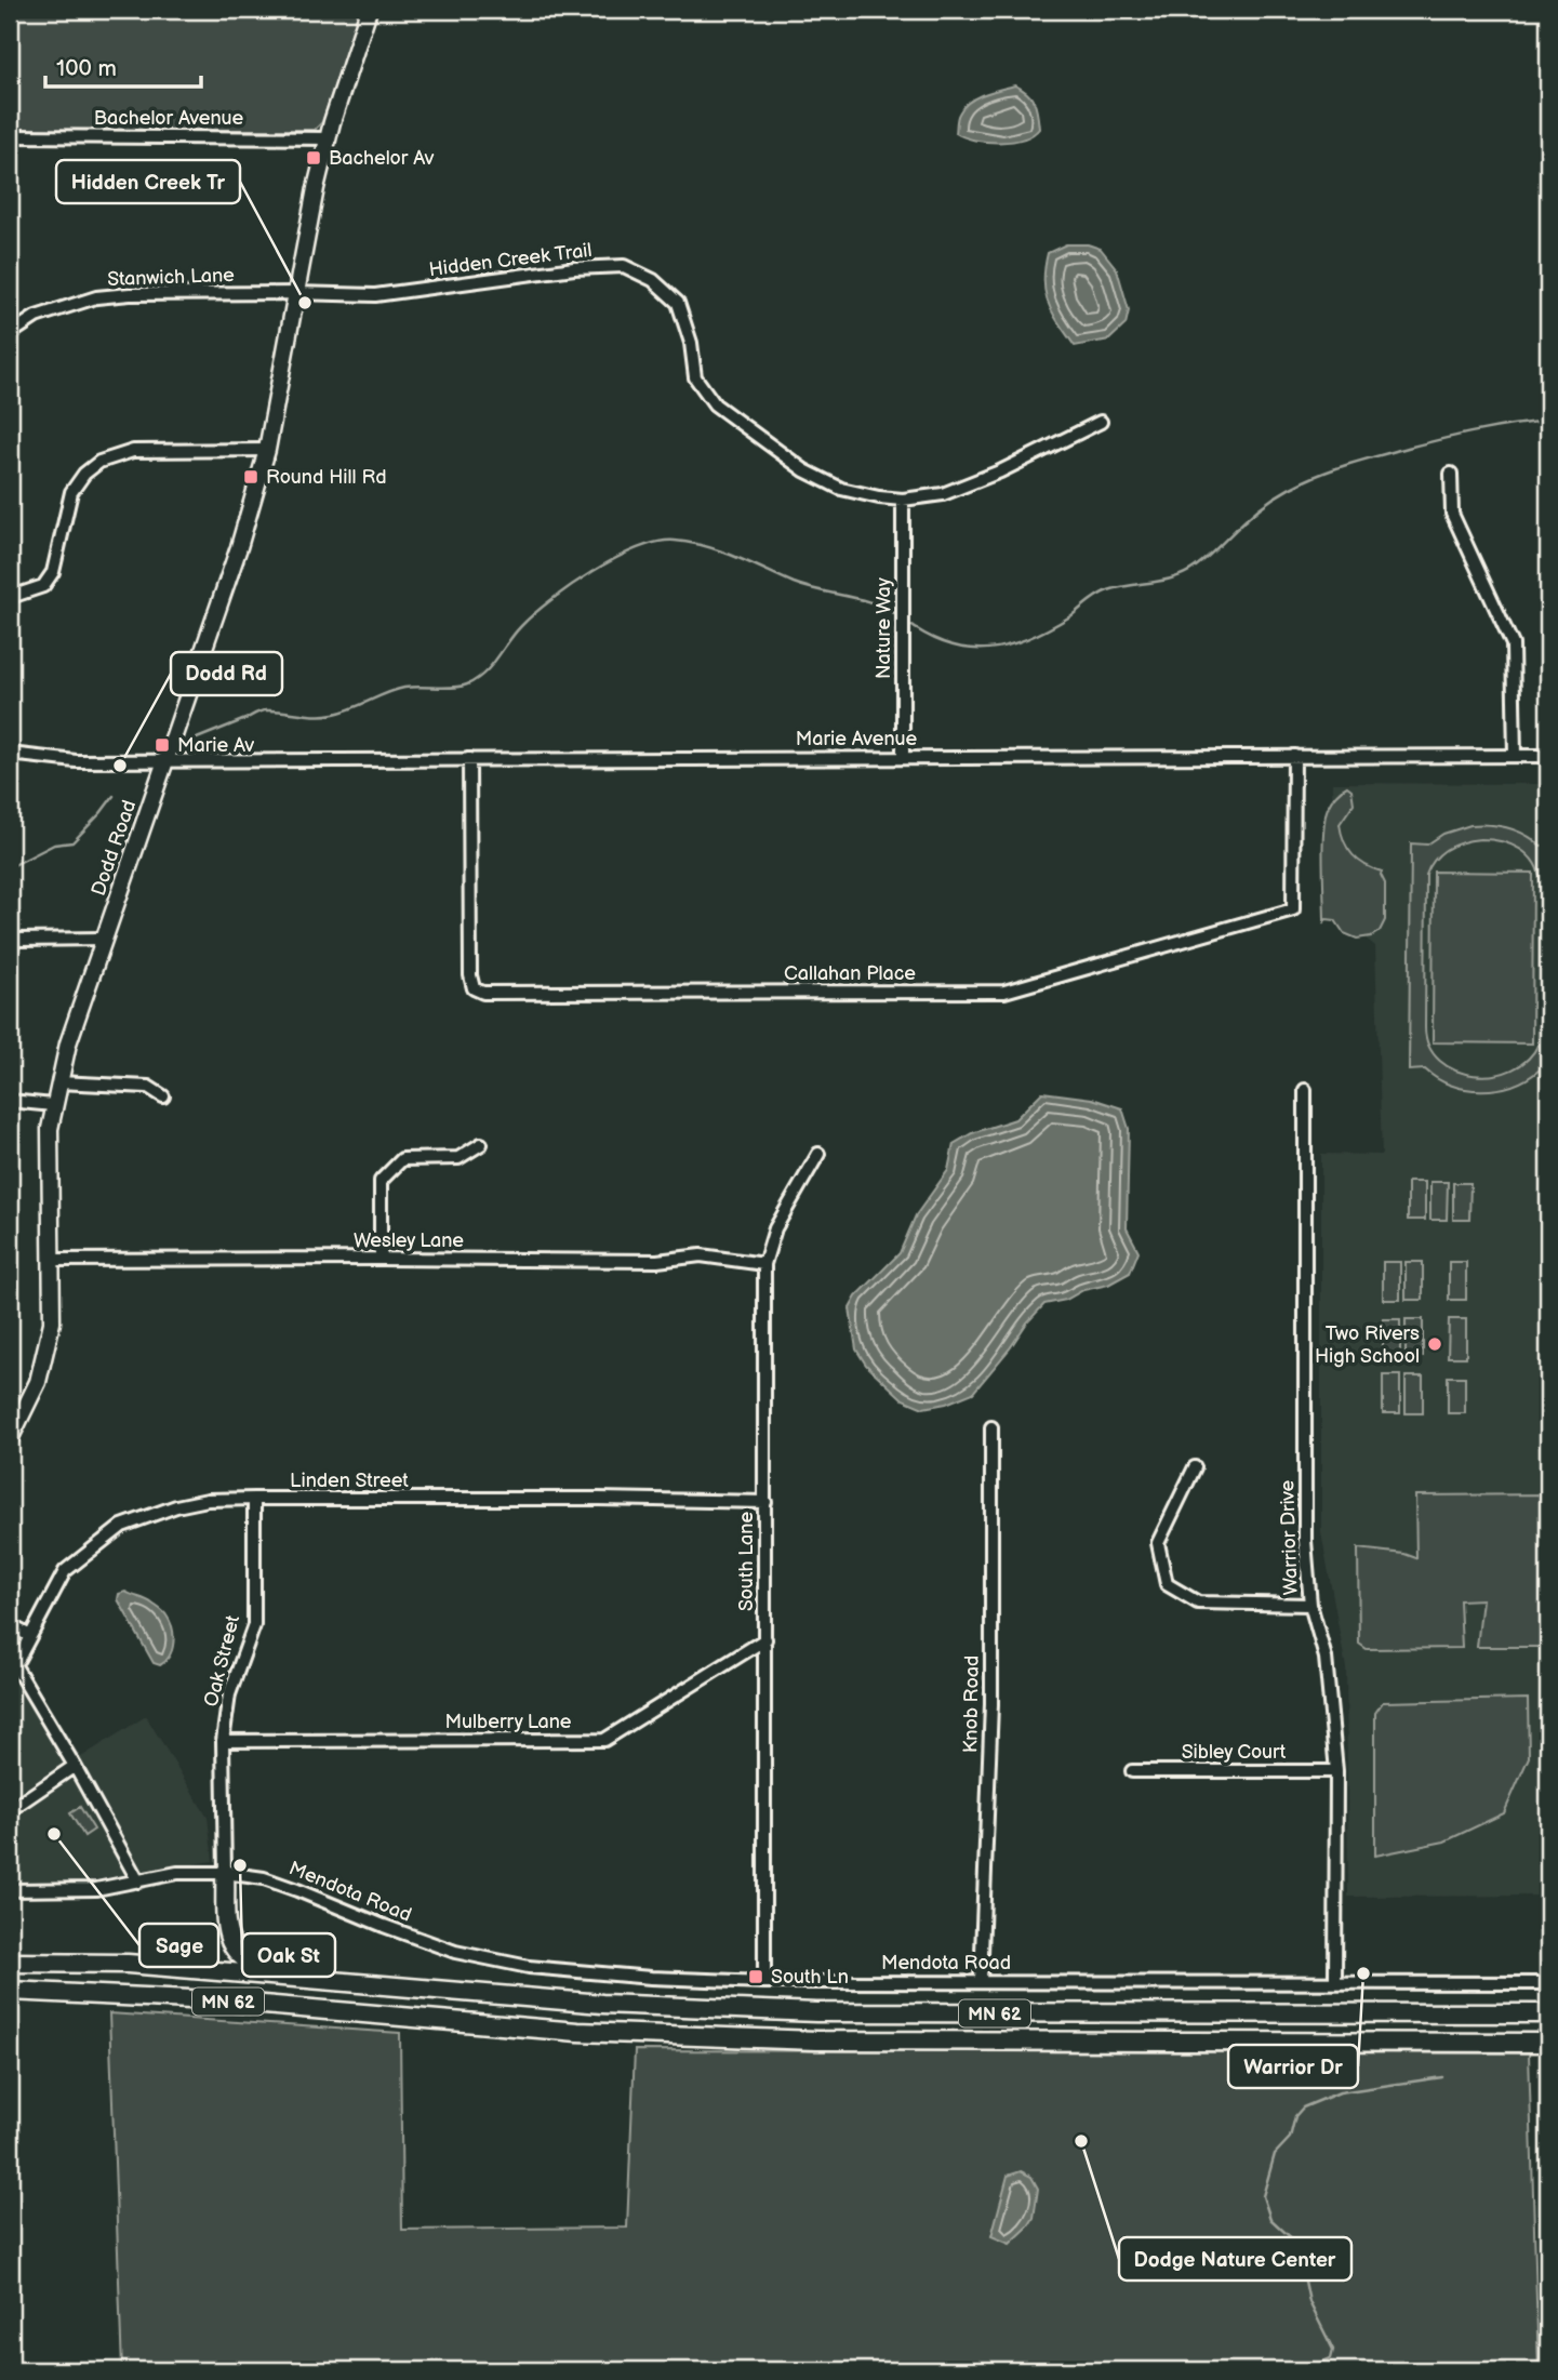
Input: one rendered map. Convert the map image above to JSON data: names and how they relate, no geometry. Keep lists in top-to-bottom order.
{
  "streets": {
    "highway": ["MN 62"],
    "main road": ["Dodd Road"],
    "street": [
      "Bachelor Avenue",
      "Hidden Creek Trail",
      "Stanwich Lane",
      "Nature Way",
      "Marie Avenue",
      "Callahan Place",
      "Wesley Lane",
      "Linden Street",
      "Warrior Drive",
      "South Lane",
      "Oak Street",
      "Knob Road",
      "Mulberry Lane",
      "Sibley Court",
      "Mendota Road"
    ]
  },
  "crossings": [
    ["Bachelor Avenue", "Dodd Road"],
    ["Hidden Creek Trail", "Stanwich Lane"],
    ["Hidden Creek Trail", "Nature Way"],
    ["Hidden Creek Trail", "Dodd Road"],
    ["Stanwich Lane", "Dodd Road"],
    ["Nature Way", "Marie Avenue"],
    ["Marie Avenue", "Dodd Road"],
    ["Marie Avenue", "Callahan Place"],
    ["Dodd Road", "Wesley Lane"],
    ["Wesley Lane", "South Lane"],
    ["Linden Street", "South Lane"],
    ["Linden Street", "Oak Street"],
    ["Warrior Drive", "Sibley Court"],
    ["Warrior Drive", "Mendota Road"],
    ["South Lane", "Mulberry Lane"],
    ["South Lane", "Mendota Road"],
    ["Oak Street", "Mulberry Lane"],
    ["Oak Street", "Mendota Road"],
    ["Knob Road", "Mendota Road"]
  ],
  "places": {
    "transit": [
      "Bachelor Av",
      "Round Hill Rd",
      "Marie Av",
      "South Ln"
    ],
    "other": [
      "Hidden Creek Tr",
      "Dodd Rd",
      "Two Rivers High School",
      "Sage",
      "Oak St",
      "Warrior Dr",
      "Dodge Nature Center"
    ]
  },
  "scale_bar": "100 m"
}
